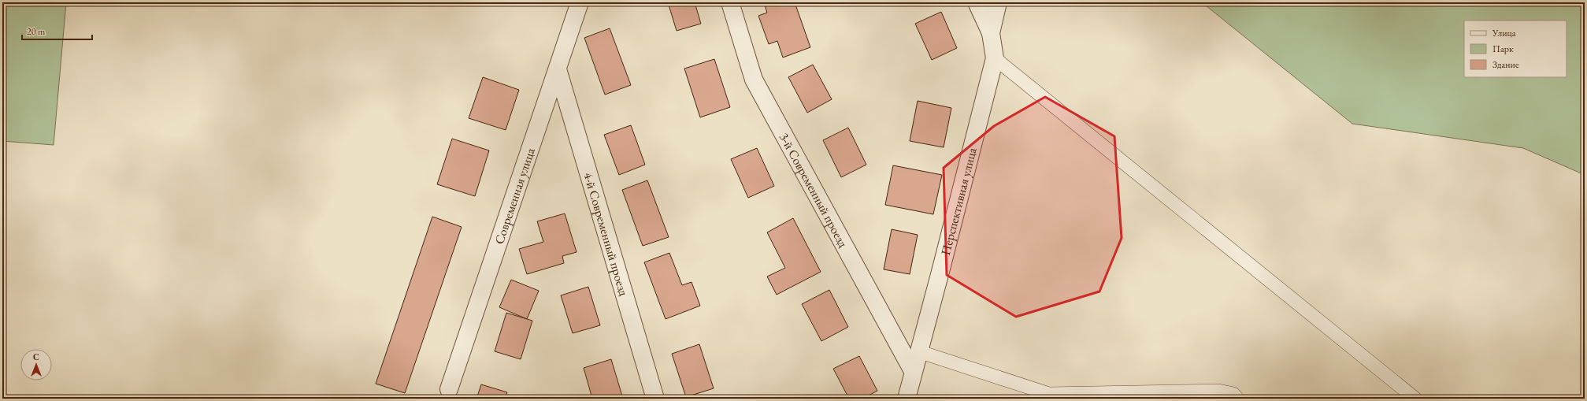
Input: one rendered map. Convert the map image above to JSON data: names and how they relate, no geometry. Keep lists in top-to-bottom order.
{
  "streets": {
    "street": [
      "3-й Современный проезд",
      "Современная улица",
      "Перспективная улица",
      "4-й Современный проезд"
    ]
  },
  "crossings": [
    ["3-й Современный проезд", "Перспективная улица"],
    ["Современная улица", "4-й Современный проезд"]
  ],
  "legend": ["Улица", "Парк", "Здание"],
  "scale_bar": "20 m",
  "north": "top"
}
